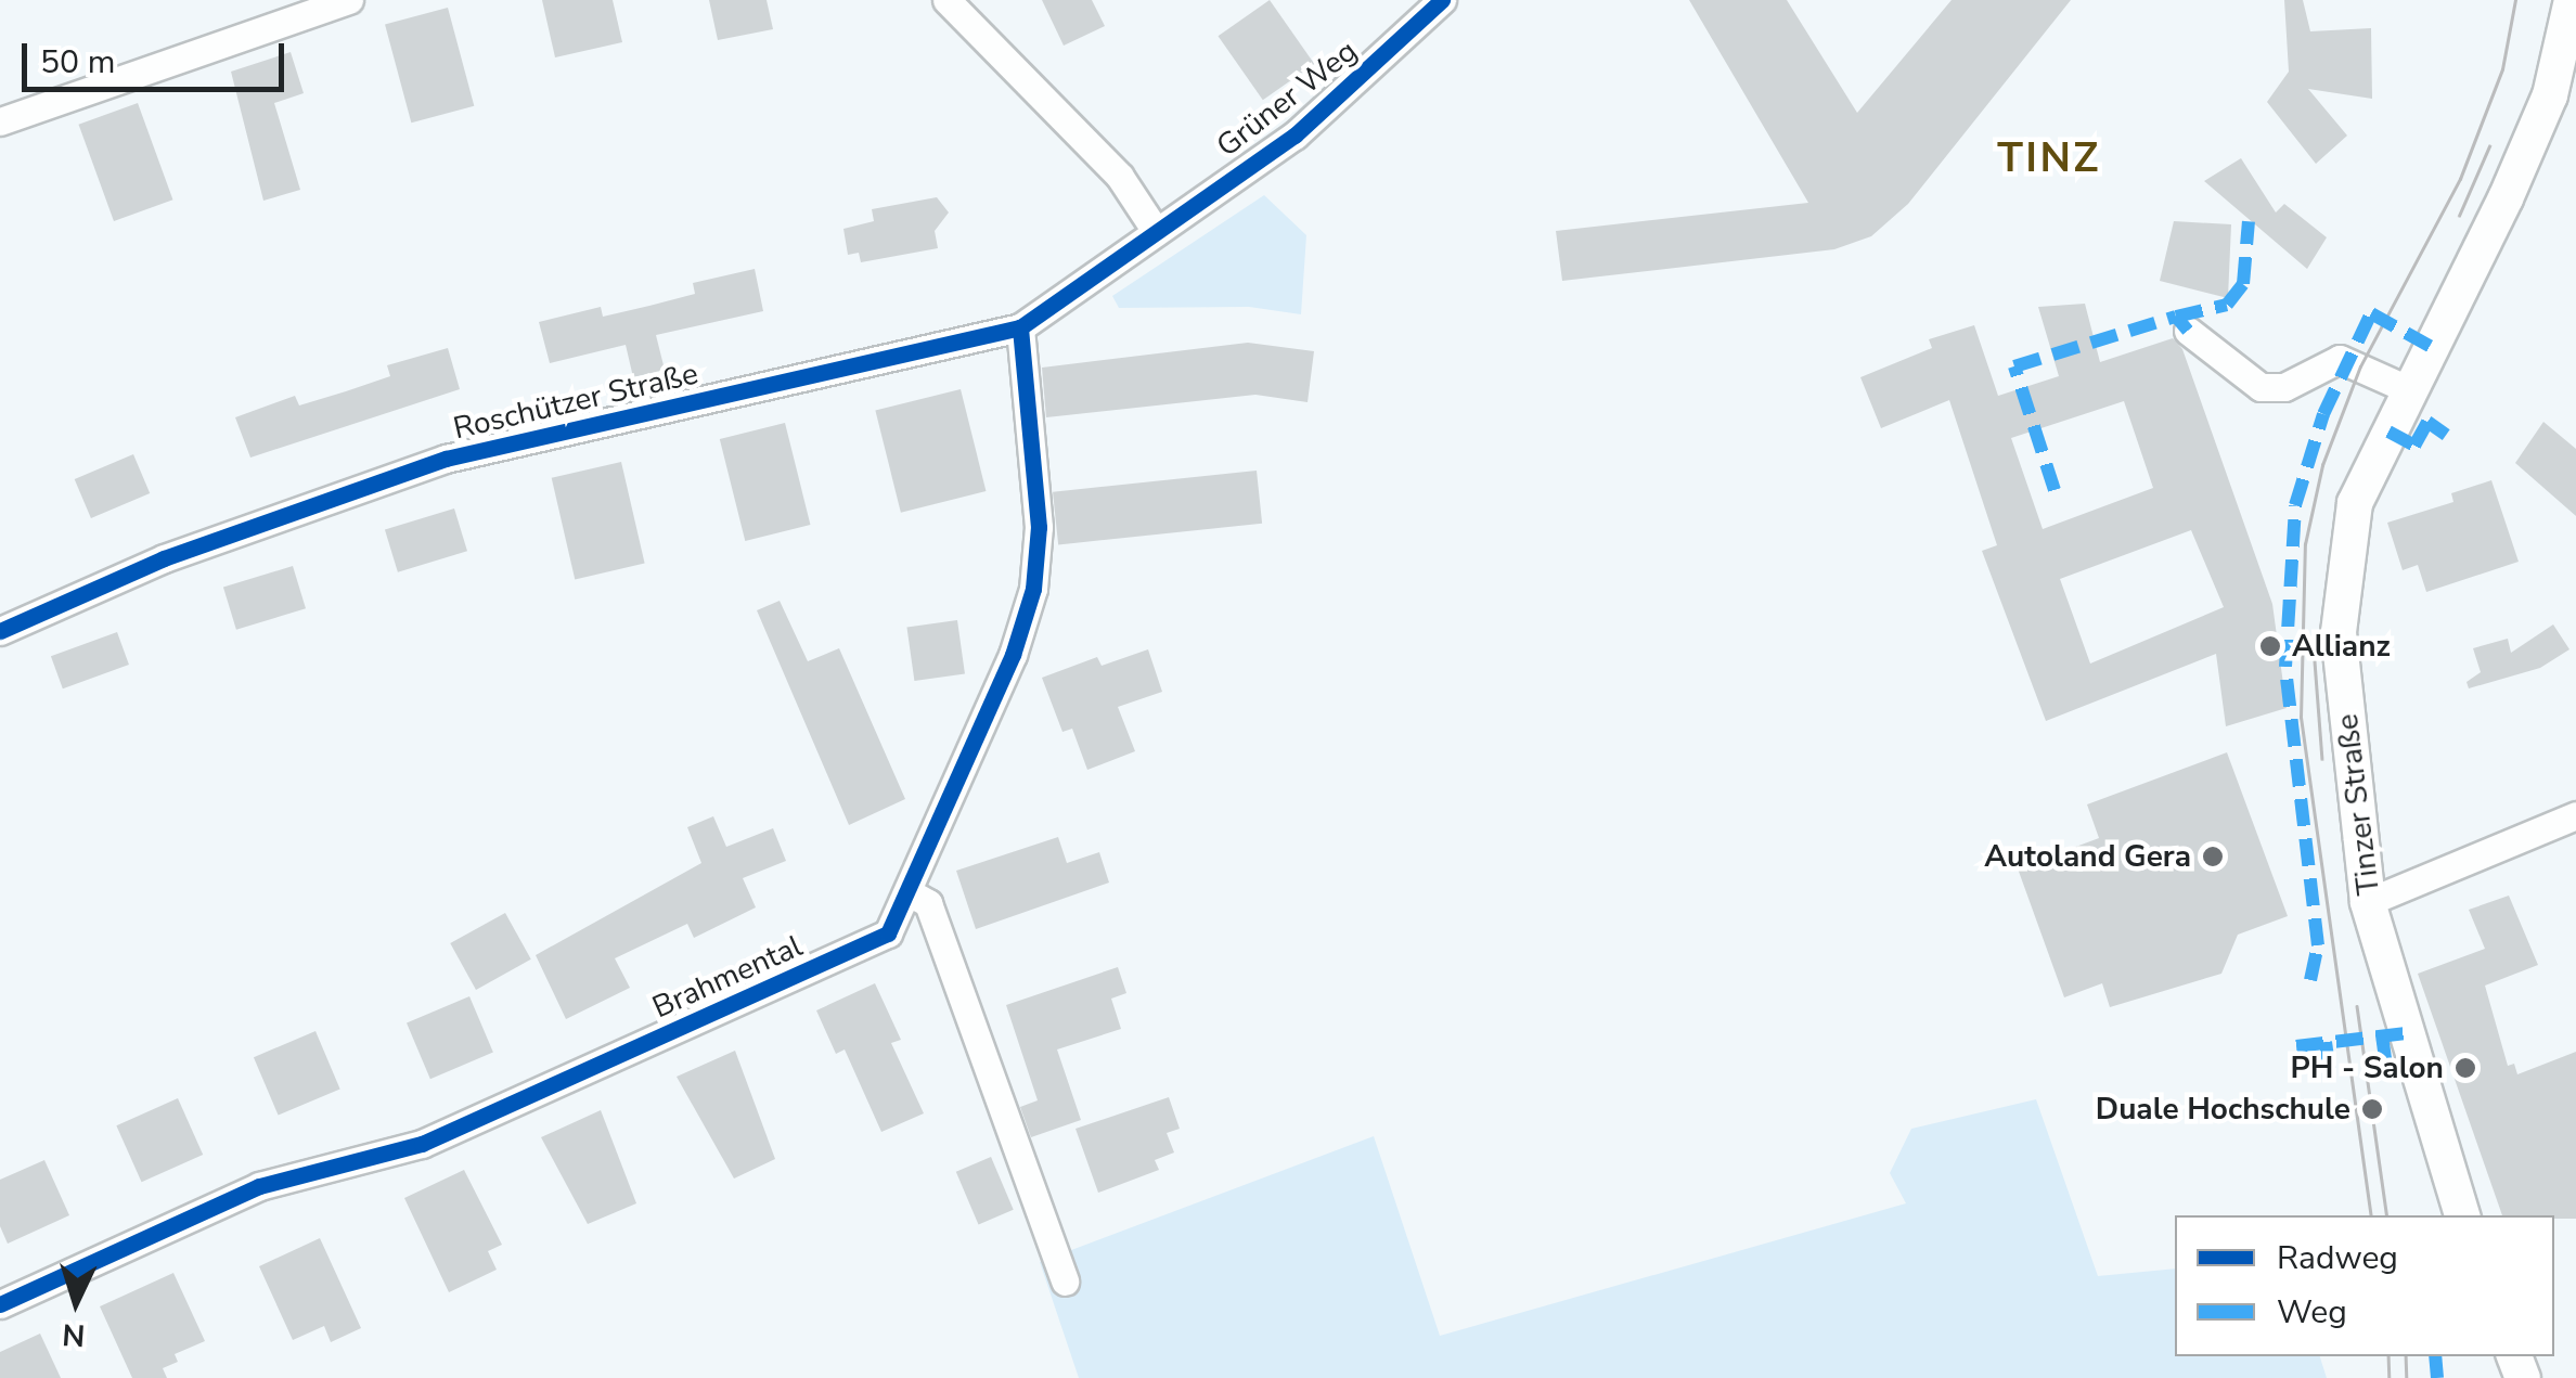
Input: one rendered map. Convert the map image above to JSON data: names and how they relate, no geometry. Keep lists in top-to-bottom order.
{
  "streets": {
    "street": [
      "Grüner Weg",
      "Roschützer Straße",
      "Tinzer Straße",
      "Brahmental"
    ]
  },
  "crossings": [
    ["Grüner Weg", "Roschützer Straße"],
    ["Roschützer Straße", "Brahmental"]
  ],
  "districts": ["TINZ"],
  "places": [
    "Allianz",
    "Autoland Gera",
    "PH - Salon",
    "Duale Hochschule"
  ],
  "legend": ["Radweg", "Weg"],
  "scale_bar": "50 m",
  "north": "bottom"
}
